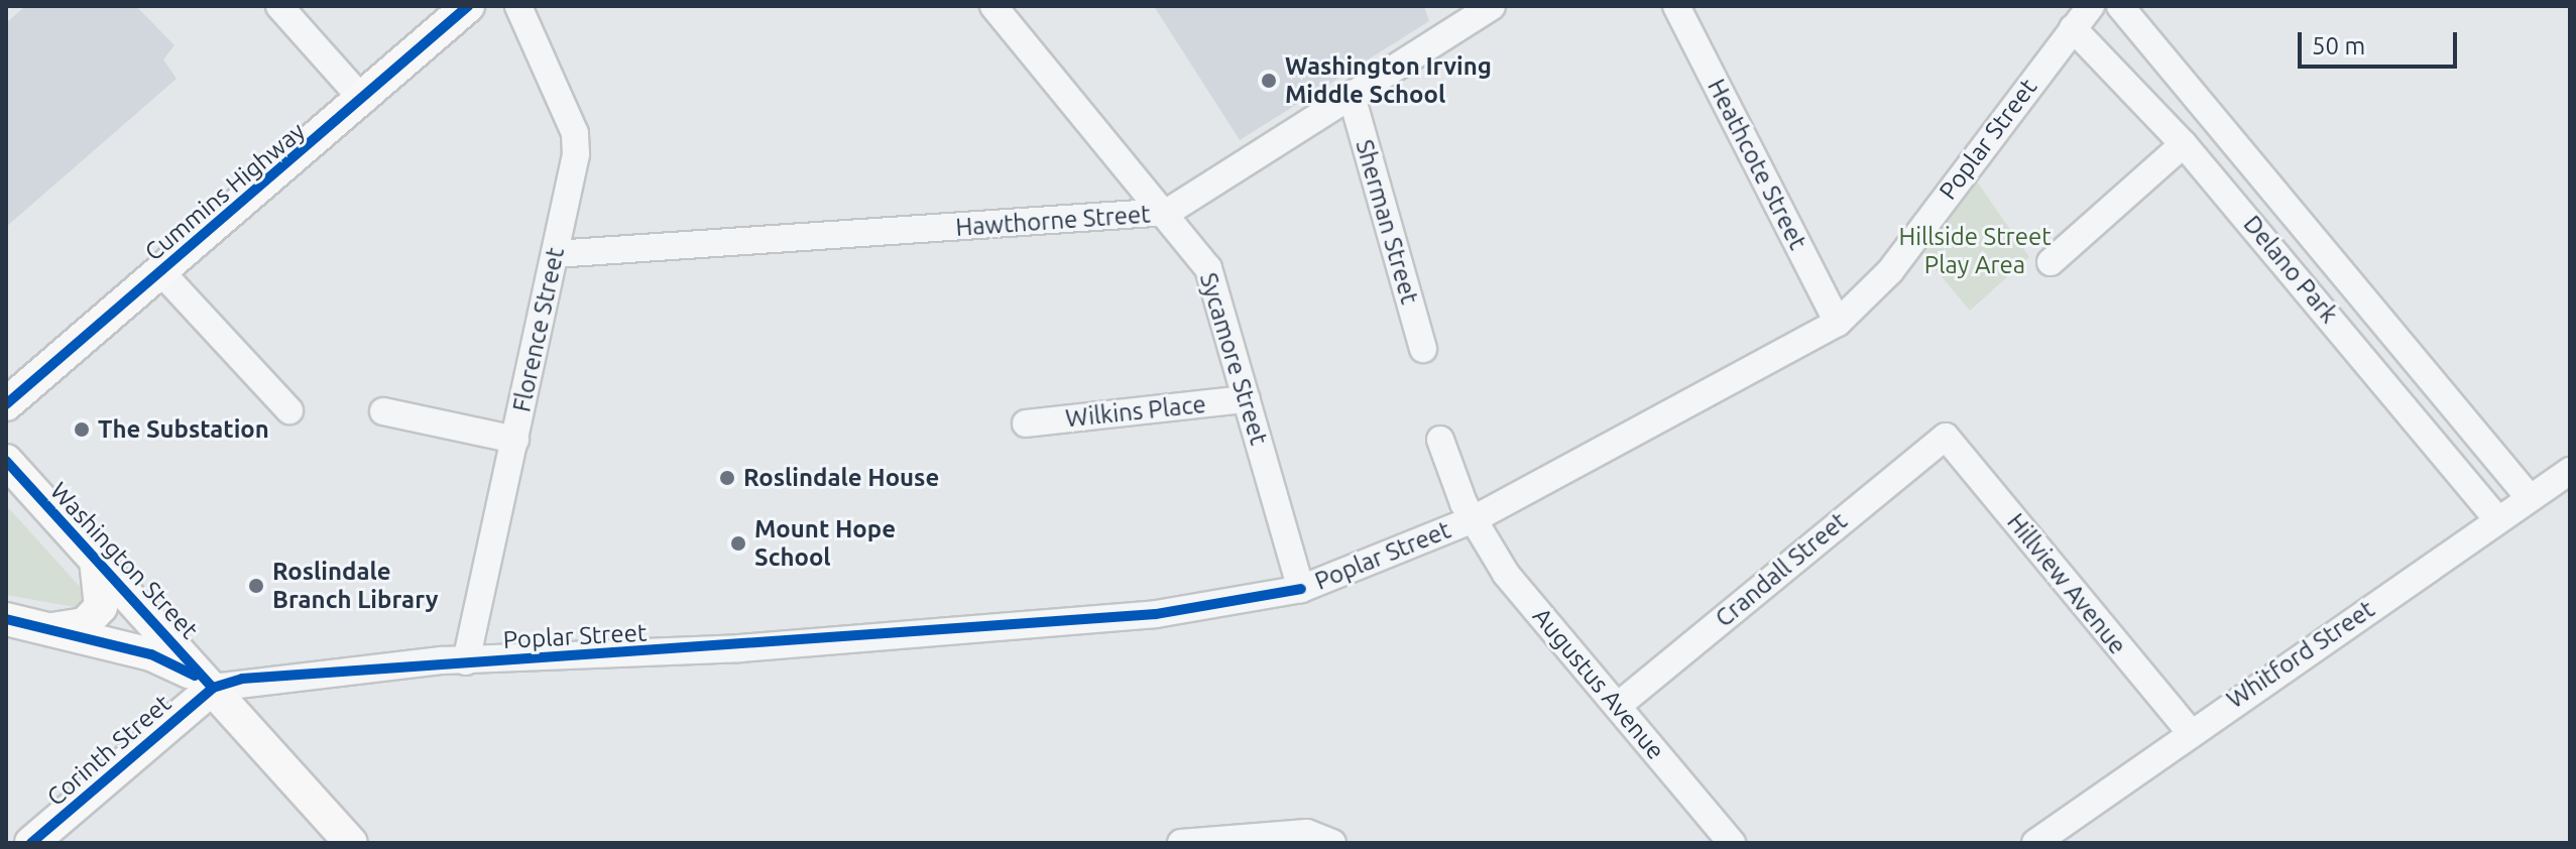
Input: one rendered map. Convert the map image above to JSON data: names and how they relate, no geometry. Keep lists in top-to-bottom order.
{
  "streets": {
    "main road": ["Cummins Highway", "Washington Street", "Corinth Street"],
    "street": [
      "Poplar Street",
      "Heathcote Street",
      "Hawthorne Street",
      "Sherman Street",
      "Delano Park",
      "Florence Street",
      "Sycamore Street",
      "Wilkins Place",
      "Crandall Street",
      "Hillview Avenue",
      "Whitford Street",
      "Augustus Avenue"
    ]
  },
  "crossings": [
    ["Poplar Street", "Heathcote Street"],
    ["Poplar Street", "Delano Park"],
    ["Poplar Street", "Florence Street"],
    ["Poplar Street", "Sycamore Street"],
    ["Poplar Street", "Washington Street"],
    ["Poplar Street", "Augustus Avenue"],
    ["Poplar Street", "Corinth Street"],
    ["Hawthorne Street", "Sherman Street"],
    ["Hawthorne Street", "Florence Street"],
    ["Hawthorne Street", "Sycamore Street"],
    ["Delano Park", "Whitford Street"],
    ["Sycamore Street", "Wilkins Place"],
    ["Washington Street", "Corinth Street"],
    ["Crandall Street", "Hillview Avenue"],
    ["Crandall Street", "Augustus Avenue"],
    ["Hillview Avenue", "Whitford Street"]
  ],
  "parks": ["Hillside Street Play Area"],
  "places": [
    "Washington Irving Middle School",
    "The Substation",
    "Roslindale House",
    "Mount Hope School",
    "Roslindale Branch Library"
  ],
  "scale_bar": "50 m"
}
